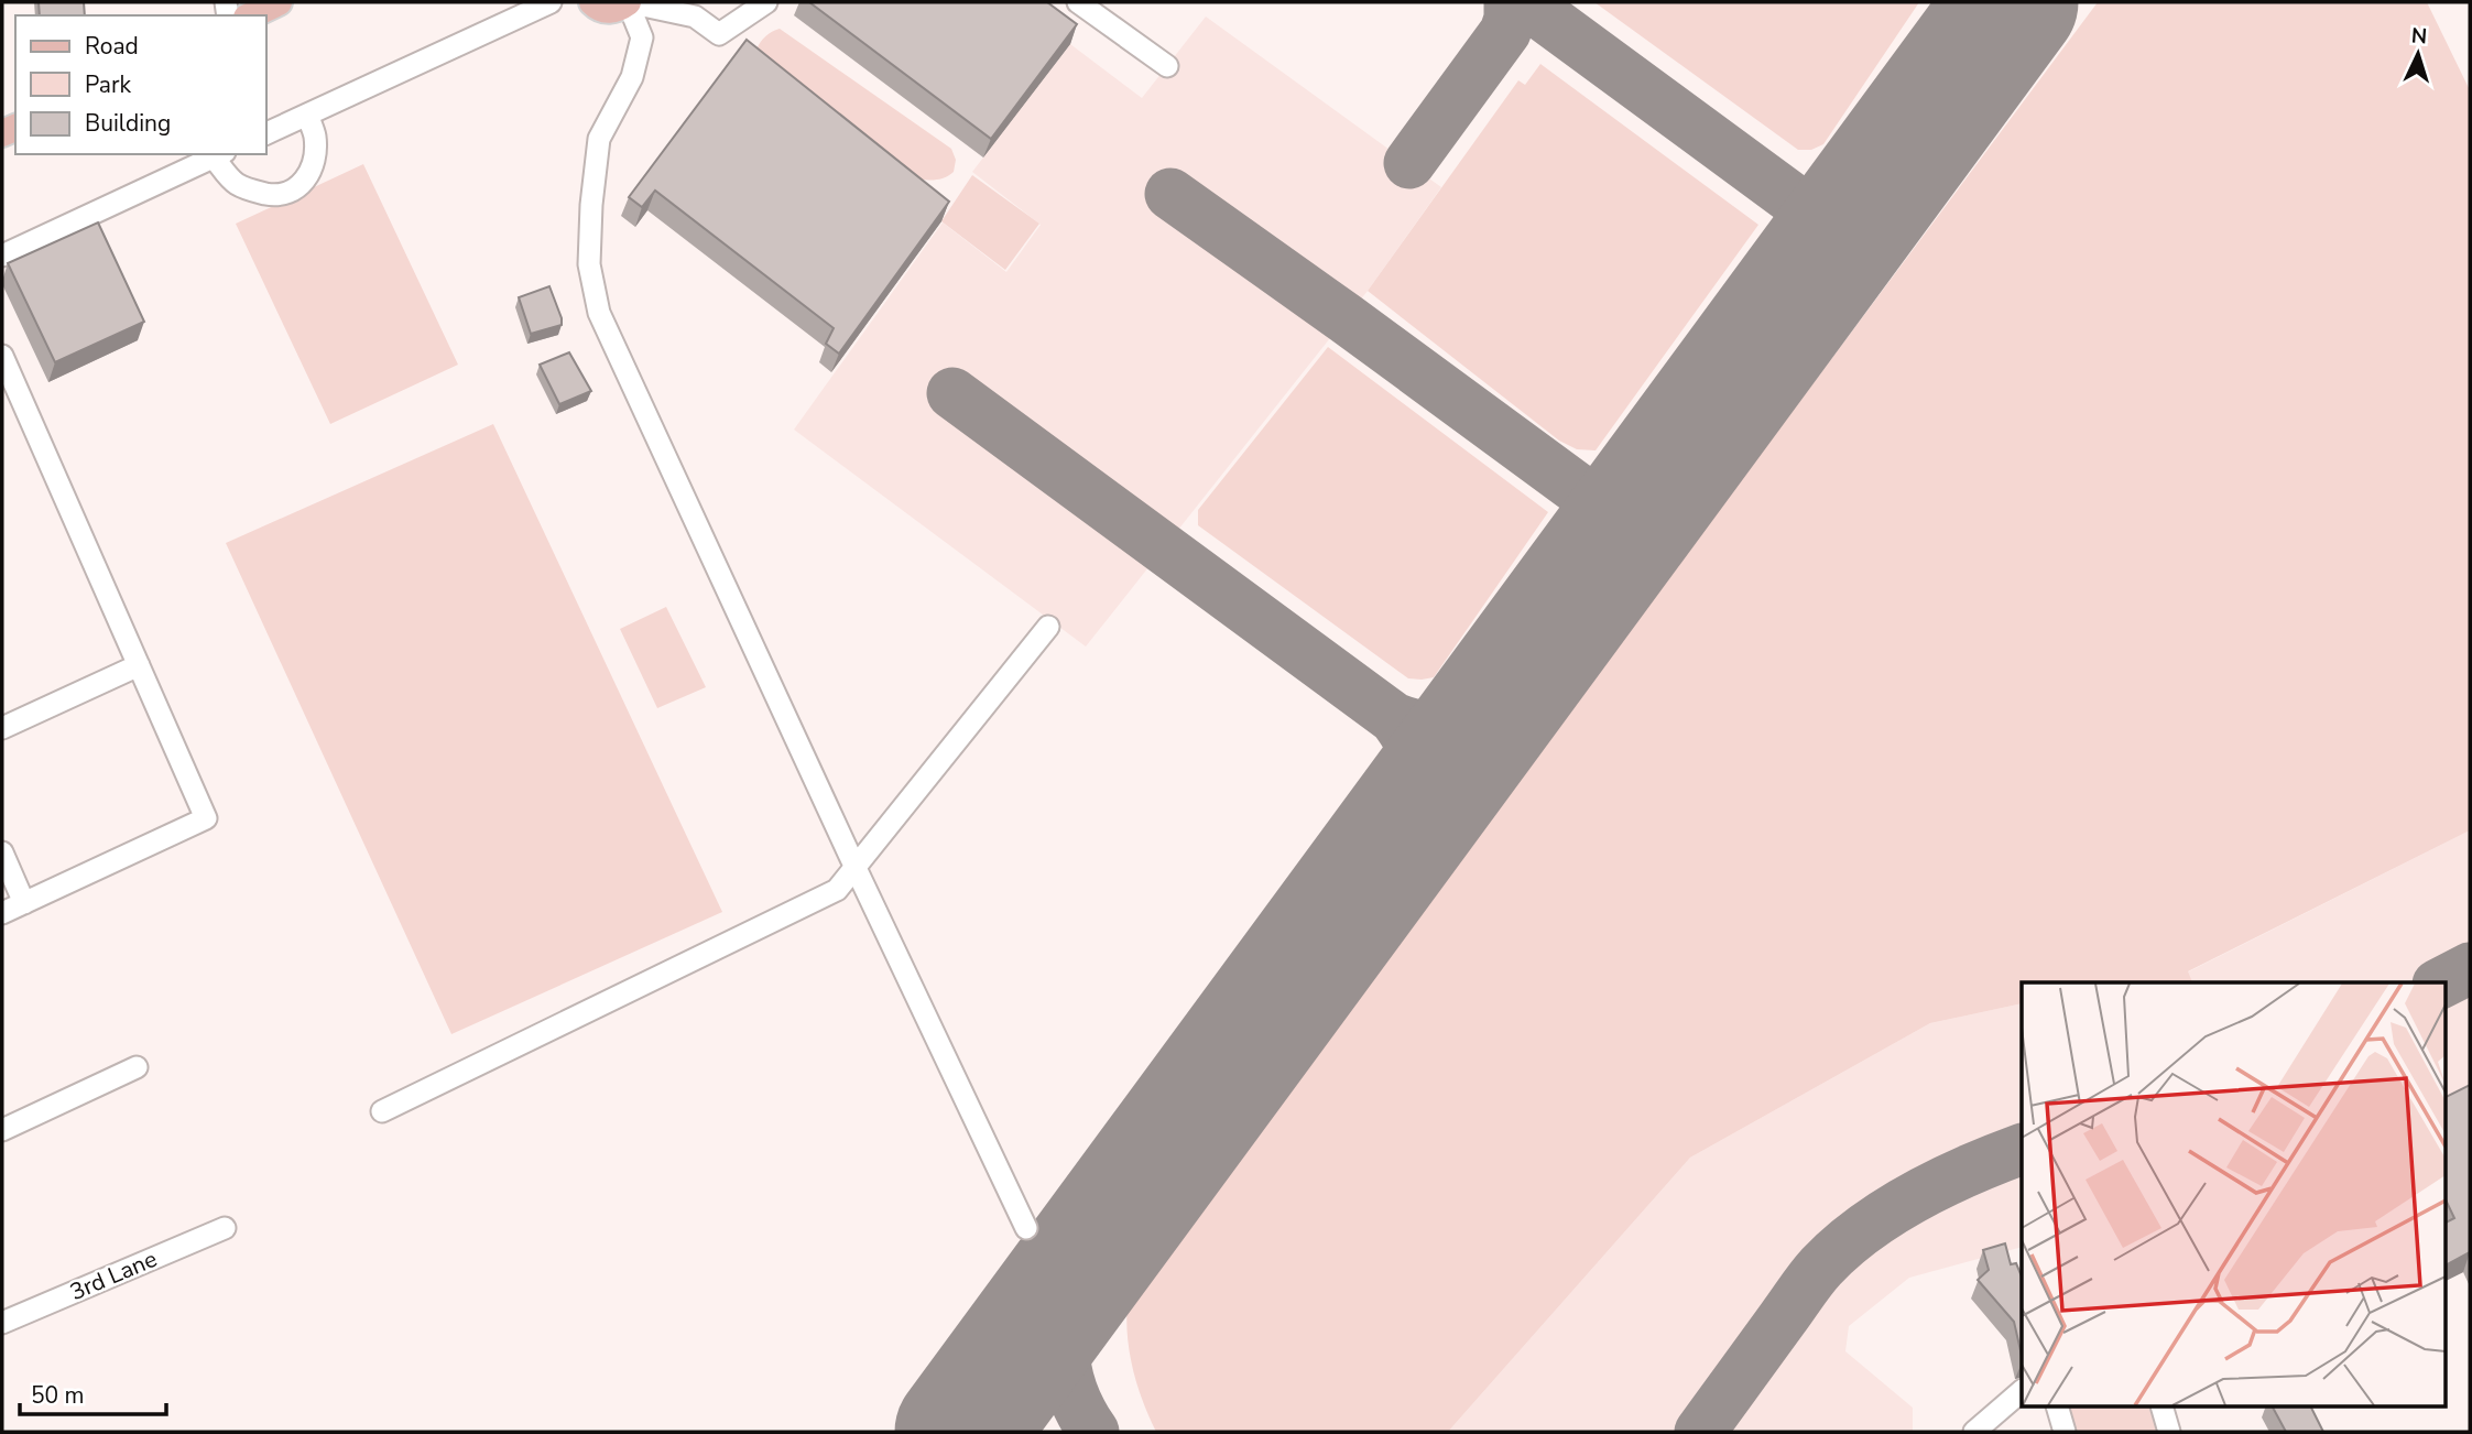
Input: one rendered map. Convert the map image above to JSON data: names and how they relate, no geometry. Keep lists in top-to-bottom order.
{
  "streets": {
    "street": ["3rd Lane"]
  },
  "legend": ["Road", "Park", "Building"],
  "scale_bar": "50 m",
  "north": "top"
}
